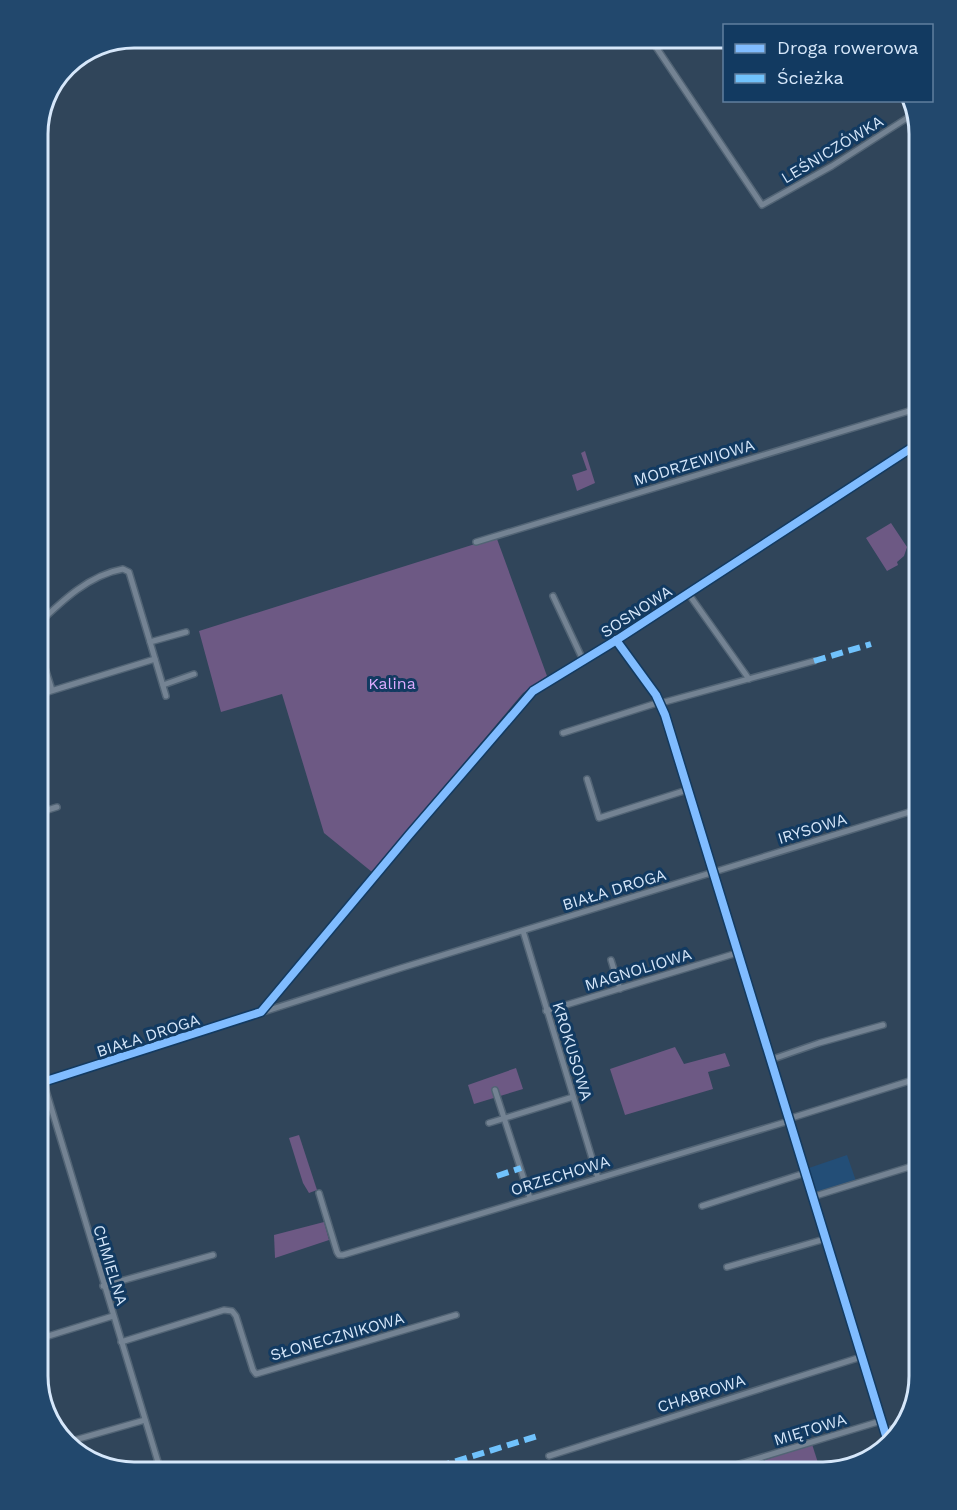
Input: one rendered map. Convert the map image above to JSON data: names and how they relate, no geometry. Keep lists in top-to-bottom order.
{
  "streets": {
    "street": [
      "LEŚNICZÓWKA",
      "MODRZEWIOWA",
      "SOSNOWA",
      "IRYSOWA",
      "BIAŁA DROGA",
      "MAGNOLIOWA",
      "KROKUSOWA",
      "ORZECHOWA",
      "CHMIELNA",
      "SŁONECZNIKOWA",
      "CHABROWA",
      "MIĘTOWA"
    ]
  },
  "crossings": [
    ["SOSNOWA", "BIAŁA DROGA"],
    ["IRYSOWA", "BIAŁA DROGA"],
    ["BIAŁA DROGA", "KROKUSOWA"],
    ["MAGNOLIOWA", "KROKUSOWA"],
    ["KROKUSOWA", "ORZECHOWA"],
    ["CHMIELNA", "SŁONECZNIKOWA"]
  ],
  "parks": ["Kalina"],
  "legend": ["Droga rowerowa", "Ścieżka"]
}
